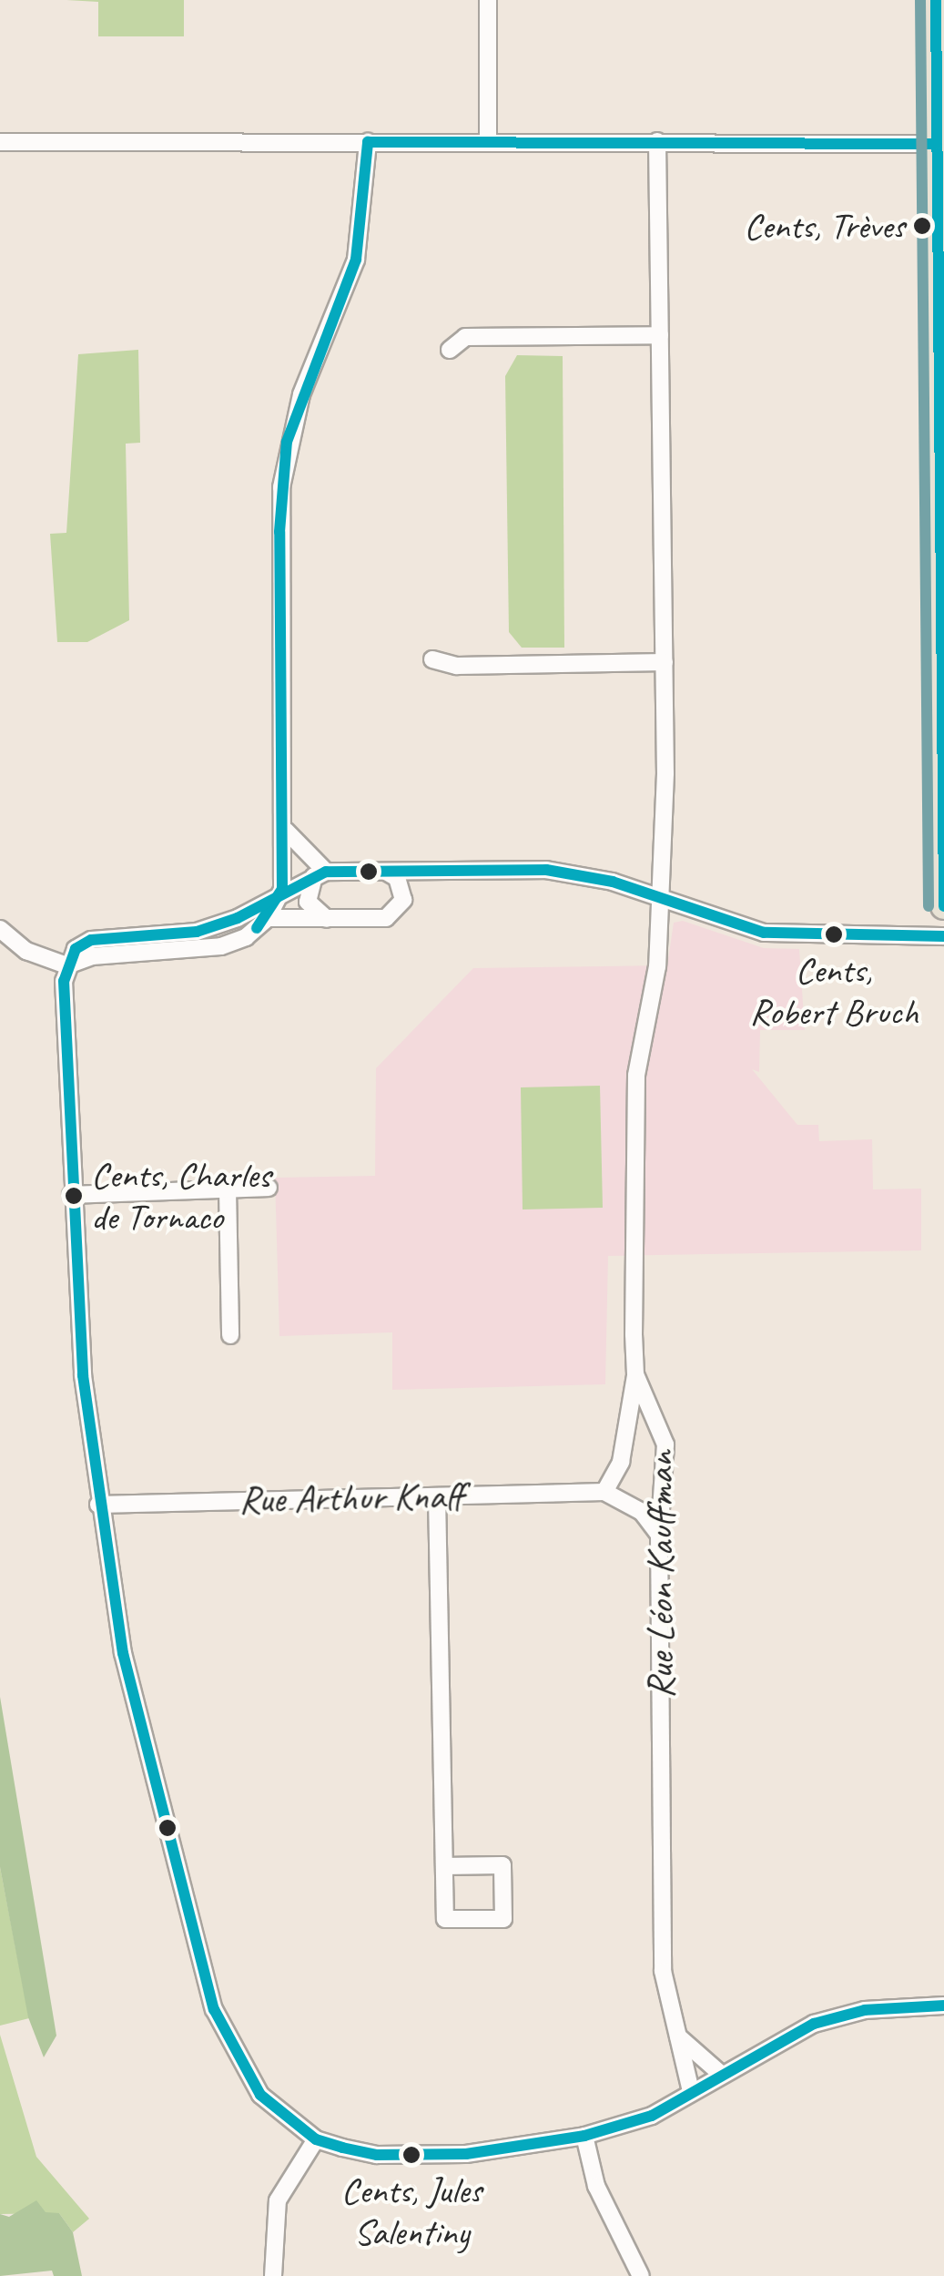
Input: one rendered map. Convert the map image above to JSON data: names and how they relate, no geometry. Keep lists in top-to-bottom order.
{
  "streets": {
    "street": ["Rue Arthur Knaff", "Rue Léon Kauffman"]
  },
  "places": [
    "Cents, Trèves",
    "Cents, Robert Bruch",
    "Cents, Charles de Tornaco",
    "Cents, Jules Salentiny"
  ]
}
